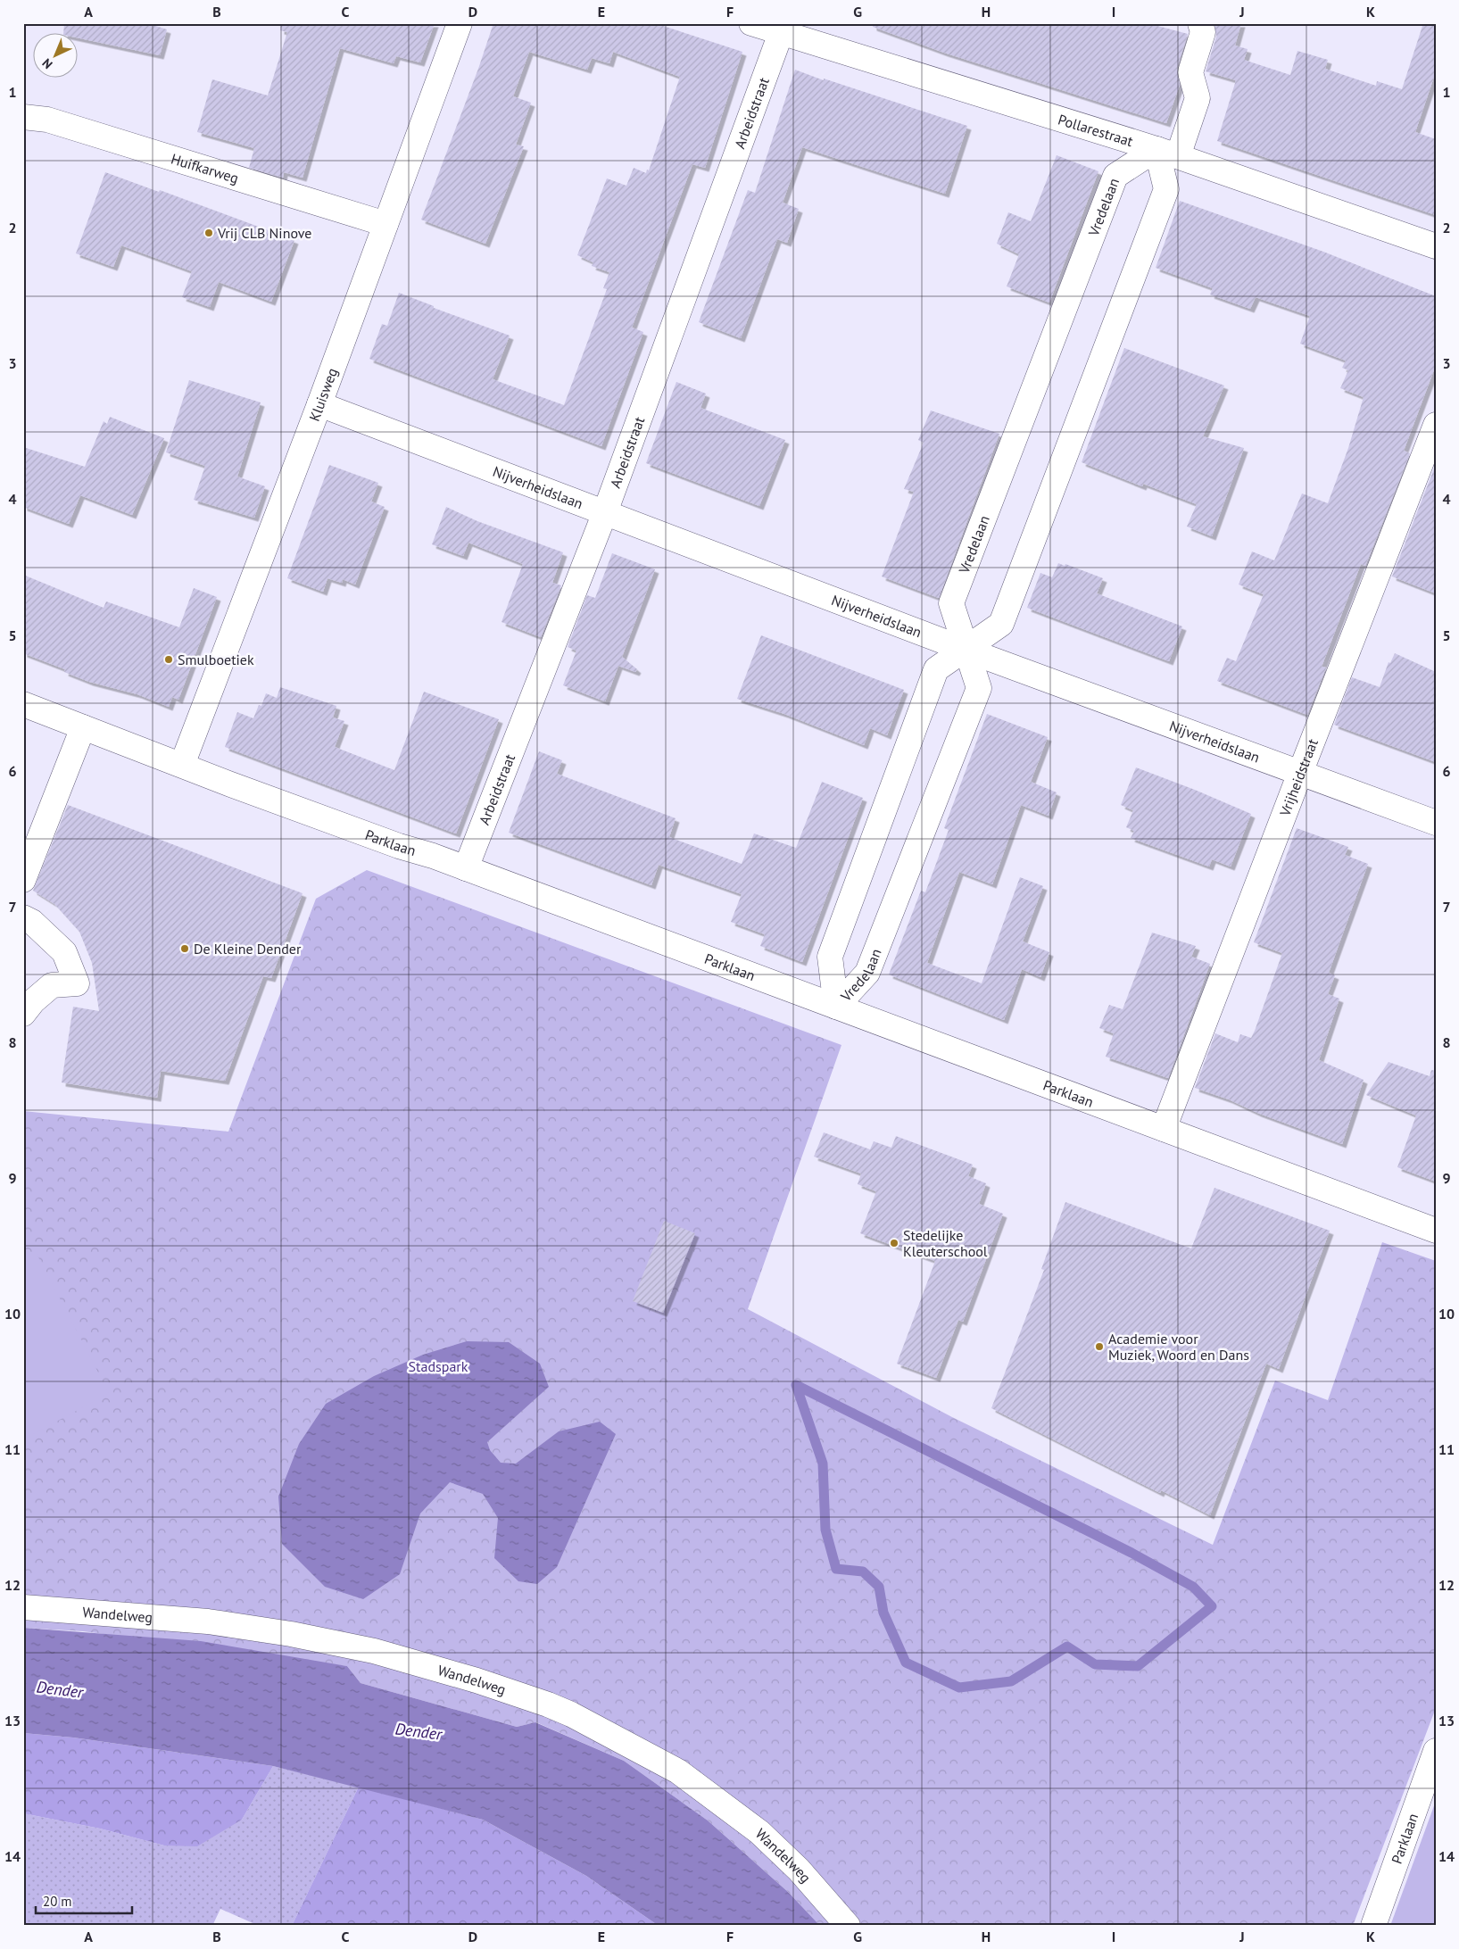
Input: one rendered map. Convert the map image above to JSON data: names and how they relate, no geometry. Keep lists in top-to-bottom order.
{
  "streets": {
    "street": [
      "Arbeidstraat",
      "Pollarestraat",
      "Huifkarweg",
      "Vredelaan",
      "Kluisweg",
      "Nijverheidslaan",
      "Vrijheidstraat",
      "Parklaan",
      "Wandelweg"
    ]
  },
  "crossings": [
    ["Arbeidstraat", "Pollarestraat"],
    ["Arbeidstraat", "Nijverheidslaan"],
    ["Arbeidstraat", "Parklaan"],
    ["Pollarestraat", "Vredelaan"],
    ["Huifkarweg", "Kluisweg"],
    ["Vredelaan", "Nijverheidslaan"],
    ["Vredelaan", "Parklaan"],
    ["Kluisweg", "Nijverheidslaan"],
    ["Kluisweg", "Parklaan"],
    ["Nijverheidslaan", "Vrijheidstraat"],
    ["Vrijheidstraat", "Parklaan"]
  ],
  "water": ["Dender"],
  "parks": ["Stadspark"],
  "places": [
    "Vrij CLB Ninove",
    "Smulboetiek",
    "De Kleine Dender",
    "Stedelijke Kleuterschool",
    "Academie voor Muziek, Woord en Dans"
  ],
  "scale_bar": "20 m",
  "north": "bottom left",
  "grid": {
    "columns": [
      "A",
      "B",
      "C",
      "D",
      "E",
      "F",
      "G",
      "H",
      "I",
      "J",
      "K"
    ],
    "rows": [
      "1",
      "2",
      "3",
      "4",
      "5",
      "6",
      "7",
      "8",
      "9",
      "10",
      "11",
      "12",
      "13",
      "14"
    ]
  }
}
